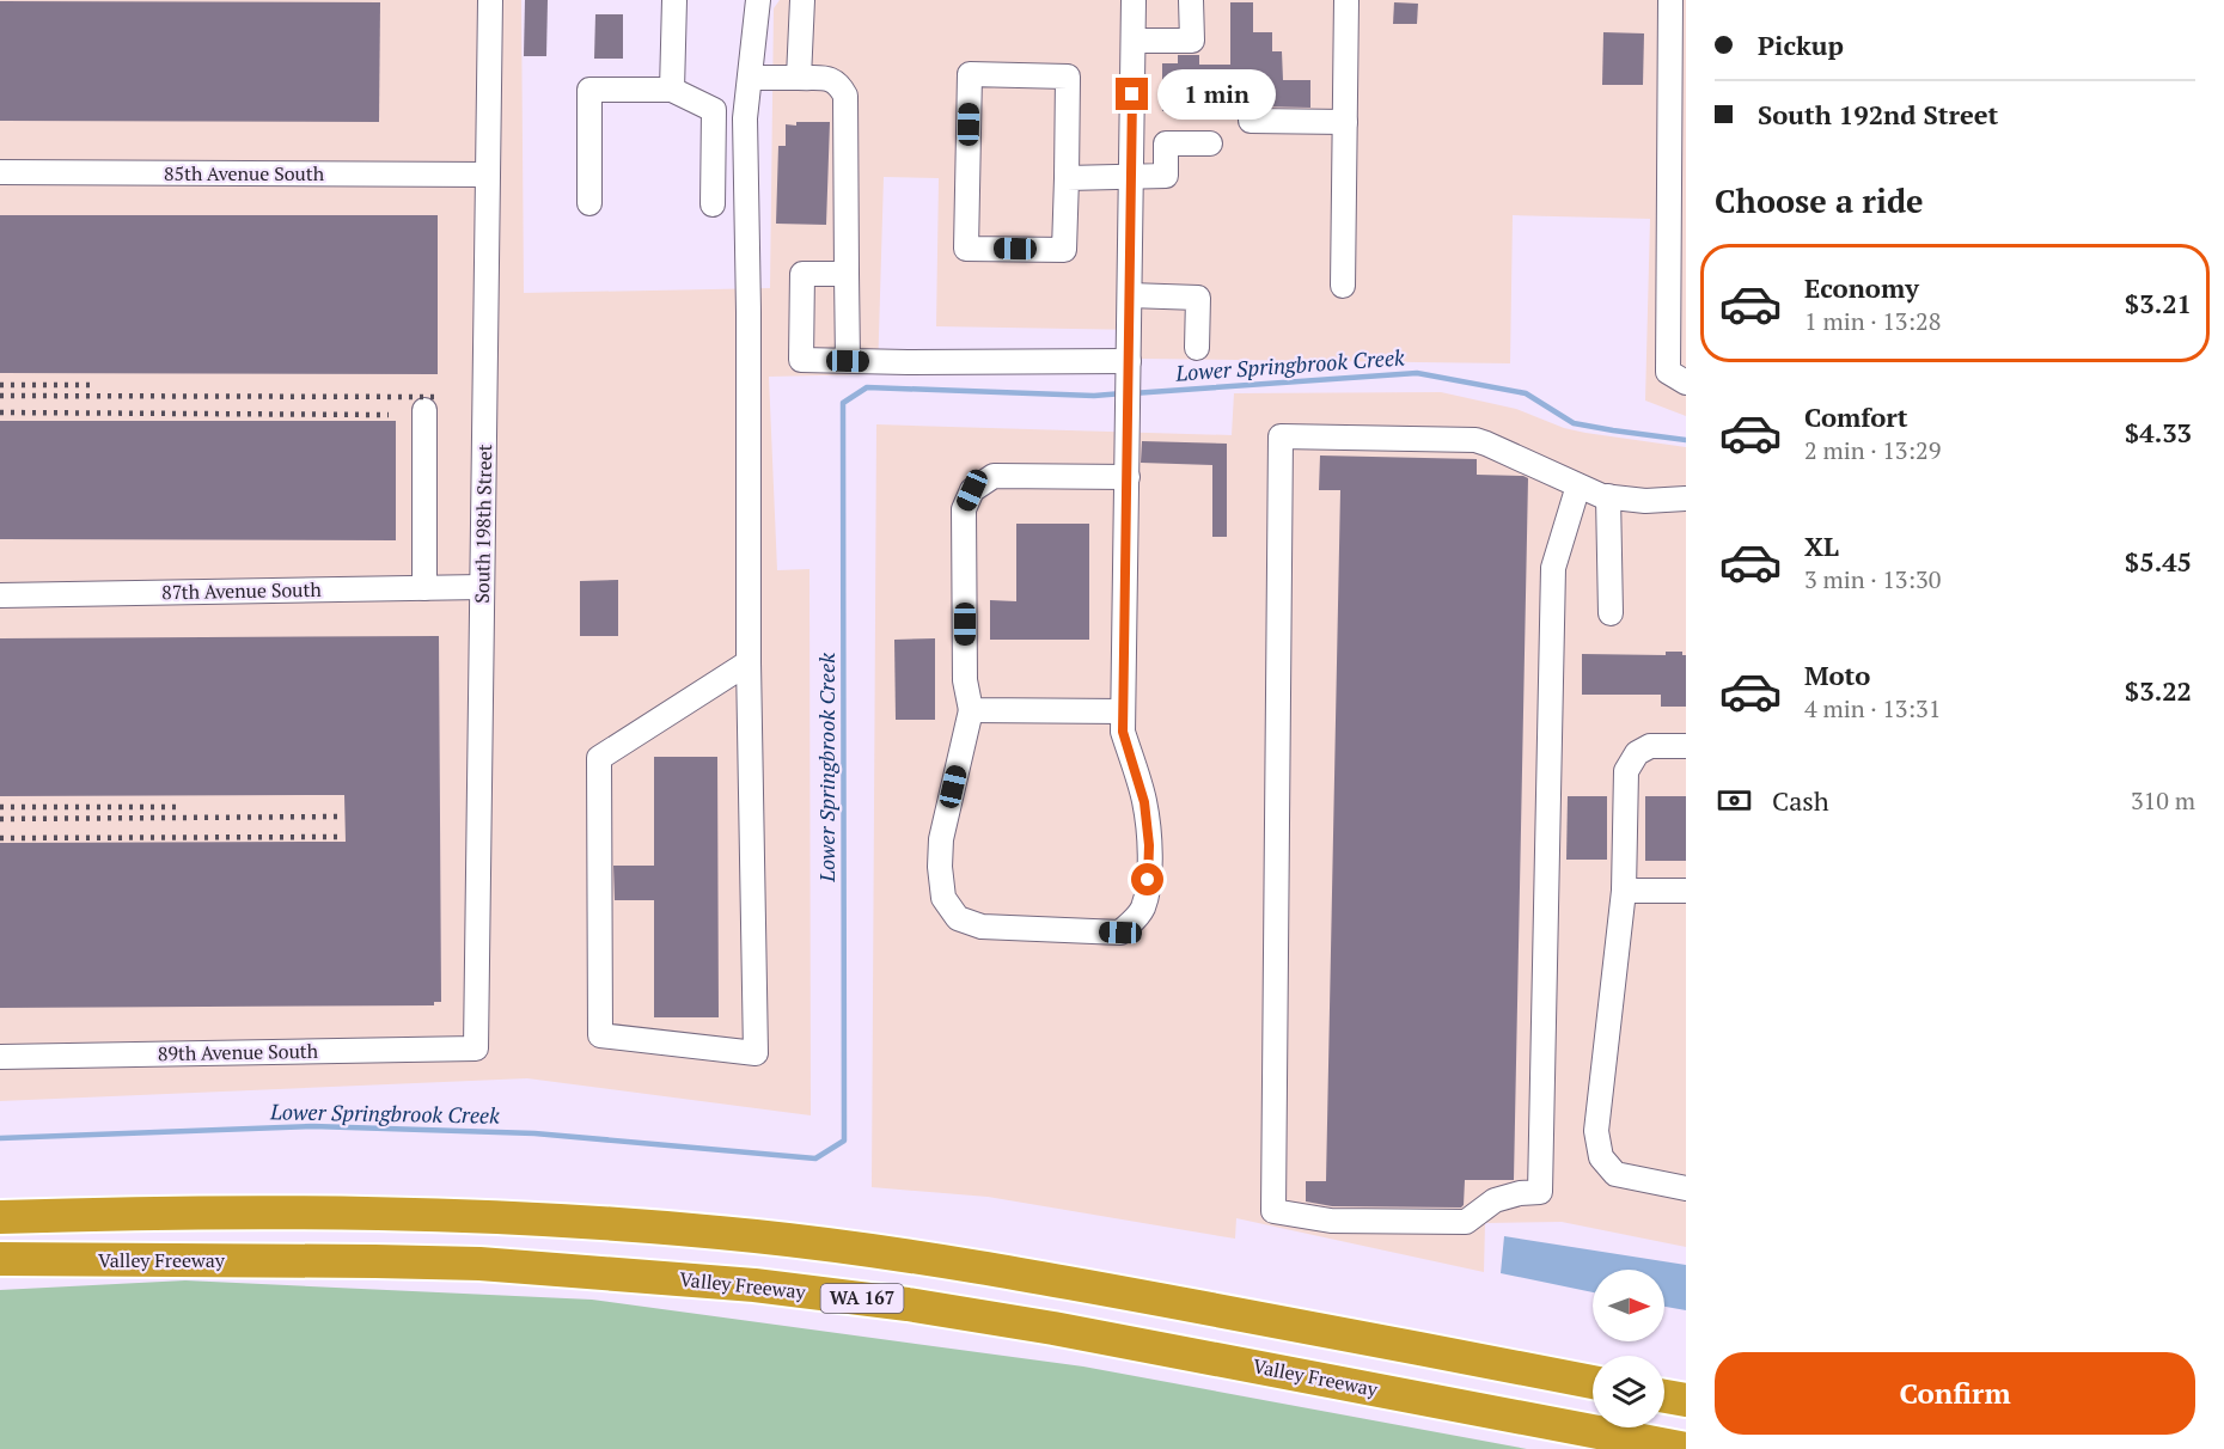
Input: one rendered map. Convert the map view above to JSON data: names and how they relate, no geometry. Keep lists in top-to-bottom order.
{
  "streets": {
    "highway": ["Valley Freeway", "WA 167"],
    "street": [
      "85th Avenue South",
      "South 198th Street",
      "87th Avenue South",
      "89th Avenue South"
    ]
  },
  "crossings": [
    ["85th Avenue South", "South 198th Street"],
    ["South 198th Street", "87th Avenue South"],
    ["South 198th Street", "89th Avenue South"]
  ],
  "water": ["Lower Springbrook Creek"],
  "north": "right",
  "page": {
    "banner": ["Pickup", "South 192nd Street"],
    "bubble": "1 min",
    "heading": "Choose a ride",
    "list": [
      {
        "name": "Economy",
        "note": "1 min · 13:28",
        "value": "$3.21"
      },
      {
        "name": "Comfort",
        "note": "2 min · 13:29",
        "value": "$4.33"
      },
      {
        "name": "XL",
        "note": "3 min · 13:30",
        "value": "$5.45"
      },
      {
        "name": "Moto",
        "note": "4 min · 13:31",
        "value": "$3.22"
      }
    ],
    "pay": ["Cash", "310 m"],
    "buttons": "Confirm"
  }
}
